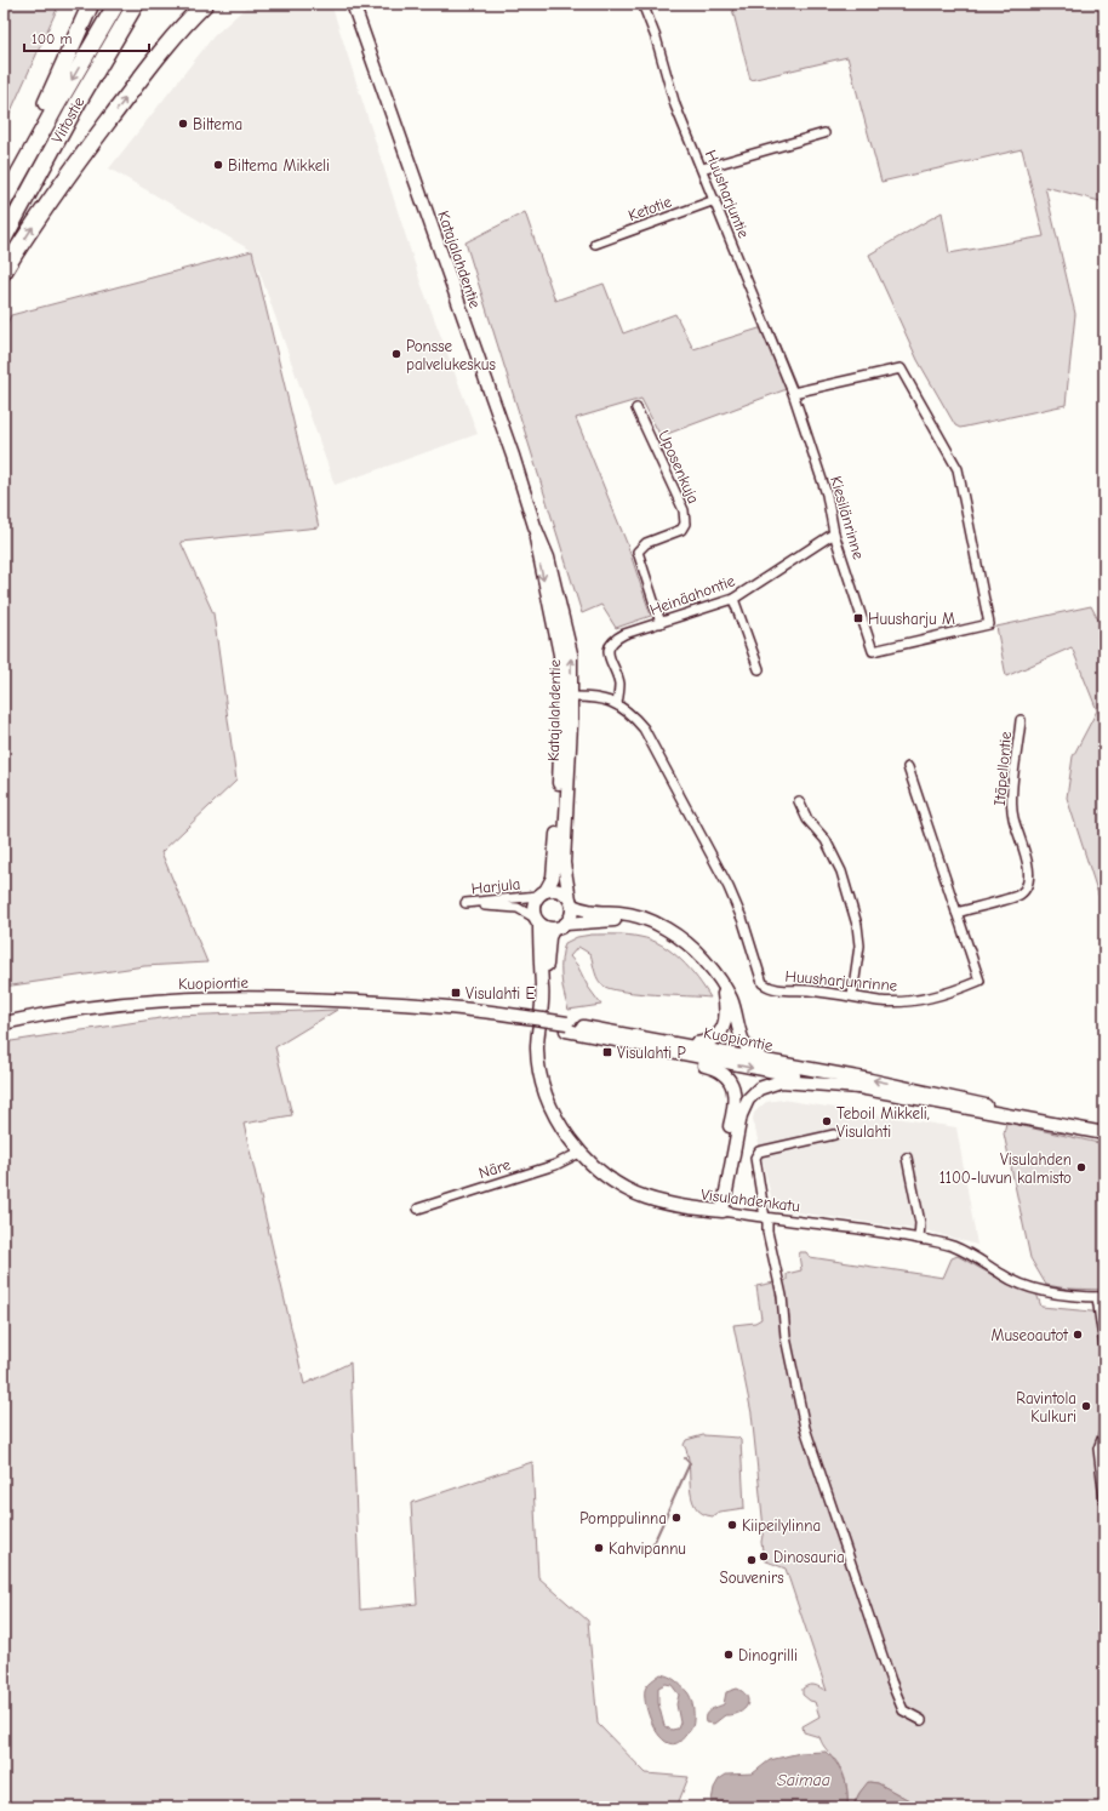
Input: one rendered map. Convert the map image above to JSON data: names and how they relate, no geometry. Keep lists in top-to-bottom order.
{
  "streets": {
    "highway": ["Viitostie"],
    "street": [
      "Huusharjuntie",
      "Ketotie",
      "Katajalahdentie",
      "Uposenkuja",
      "Kiesilänrinne",
      "Heinäahontie",
      "Itäpellontie",
      "Harjula",
      "Huusharjunrinne",
      "Kuopiontie",
      "Näre",
      "Visulahdenkatu"
    ]
  },
  "crossings": [
    ["Huusharjuntie", "Ketotie"],
    ["Huusharjuntie", "Kiesilänrinne"],
    ["Katajalahdentie", "Harjula"],
    ["Katajalahdentie", "Visulahdenkatu"],
    ["Uposenkuja", "Heinäahontie"],
    ["Kiesilänrinne", "Heinäahontie"],
    ["Heinäahontie", "Huusharjunrinne"],
    ["Itäpellontie", "Huusharjunrinne"],
    ["Harjula", "Visulahdenkatu"],
    ["Näre", "Visulahdenkatu"]
  ],
  "water": ["Saimaa"],
  "places": {
    "other": [
      "Biltema",
      "Biltema Mikkeli",
      "Ponsse palvelukeskus",
      "Teboil Mikkeli, Visulahti",
      "Visulahden 1100-luvun kalmisto",
      "Museoautot",
      "Ravintola Kulkuri",
      "Pomppulinna",
      "Kiipeilylinna",
      "Kahvipannu",
      "Dinosauria",
      "Souvenirs",
      "Dinogrilli"
    ],
    "transit": ["Huusharju M", "Visulahti E", "Visulahti P"]
  },
  "scale_bar": "100 m"
}
